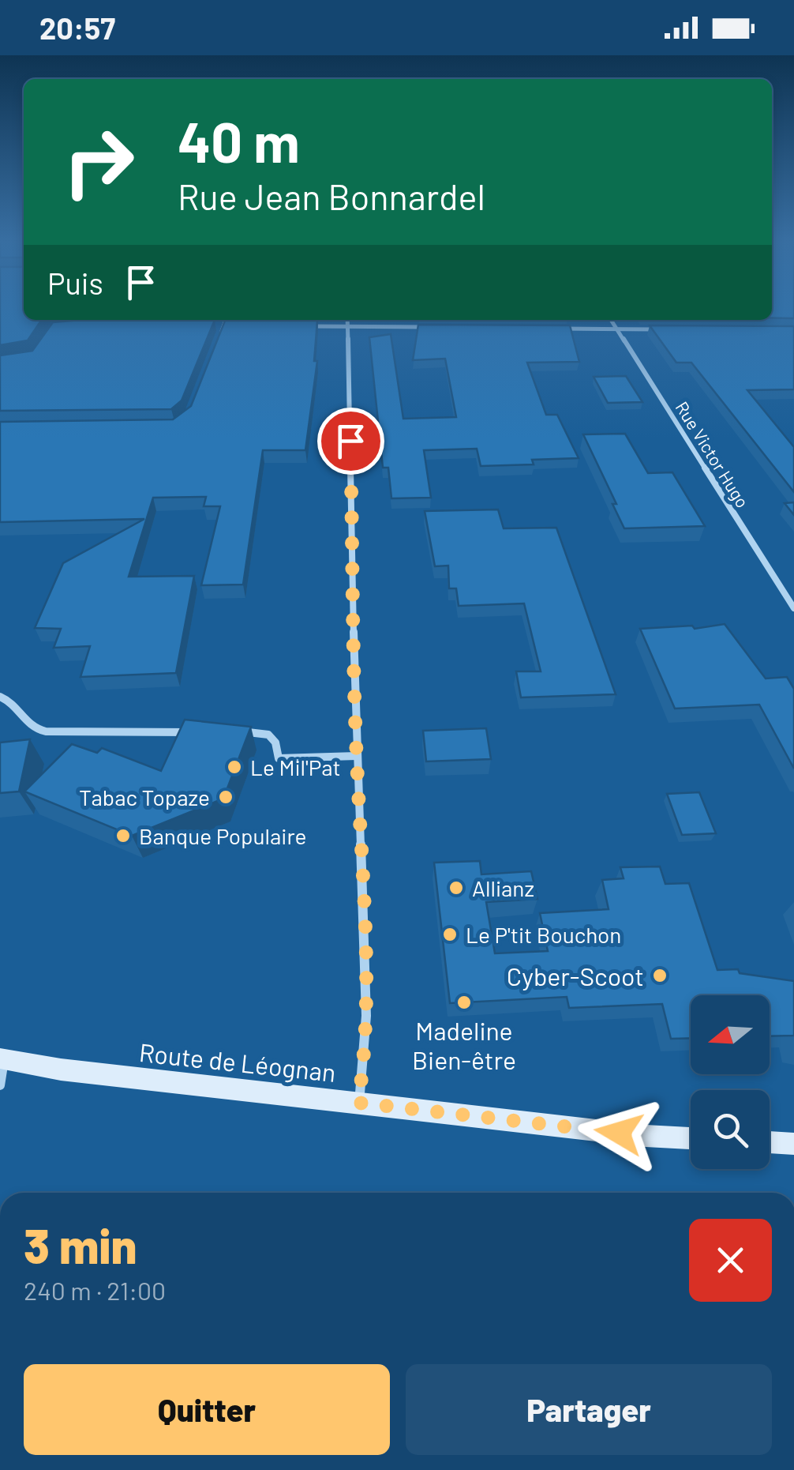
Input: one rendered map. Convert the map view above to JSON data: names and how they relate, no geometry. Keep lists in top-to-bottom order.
{
  "streets": {
    "main road": ["Route de Léognan"],
    "street": ["Rue Victor Hugo"]
  },
  "places": [
    "Le Mil'Pat",
    "Tabac Topaze",
    "Banque Populaire",
    "Allianz",
    "Le P'tit Bouchon",
    "Cyber-Scoot",
    "Madeline Bien-être"
  ],
  "north": "left",
  "page": {
    "status": "20:57",
    "turn": ["40 m", "Rue Jean Bonnardel"],
    "then": "Puis",
    "heading": ["3 min", "240 m · 21:00"],
    "buttons": ["Quitter", "Partager"]
  }
}
